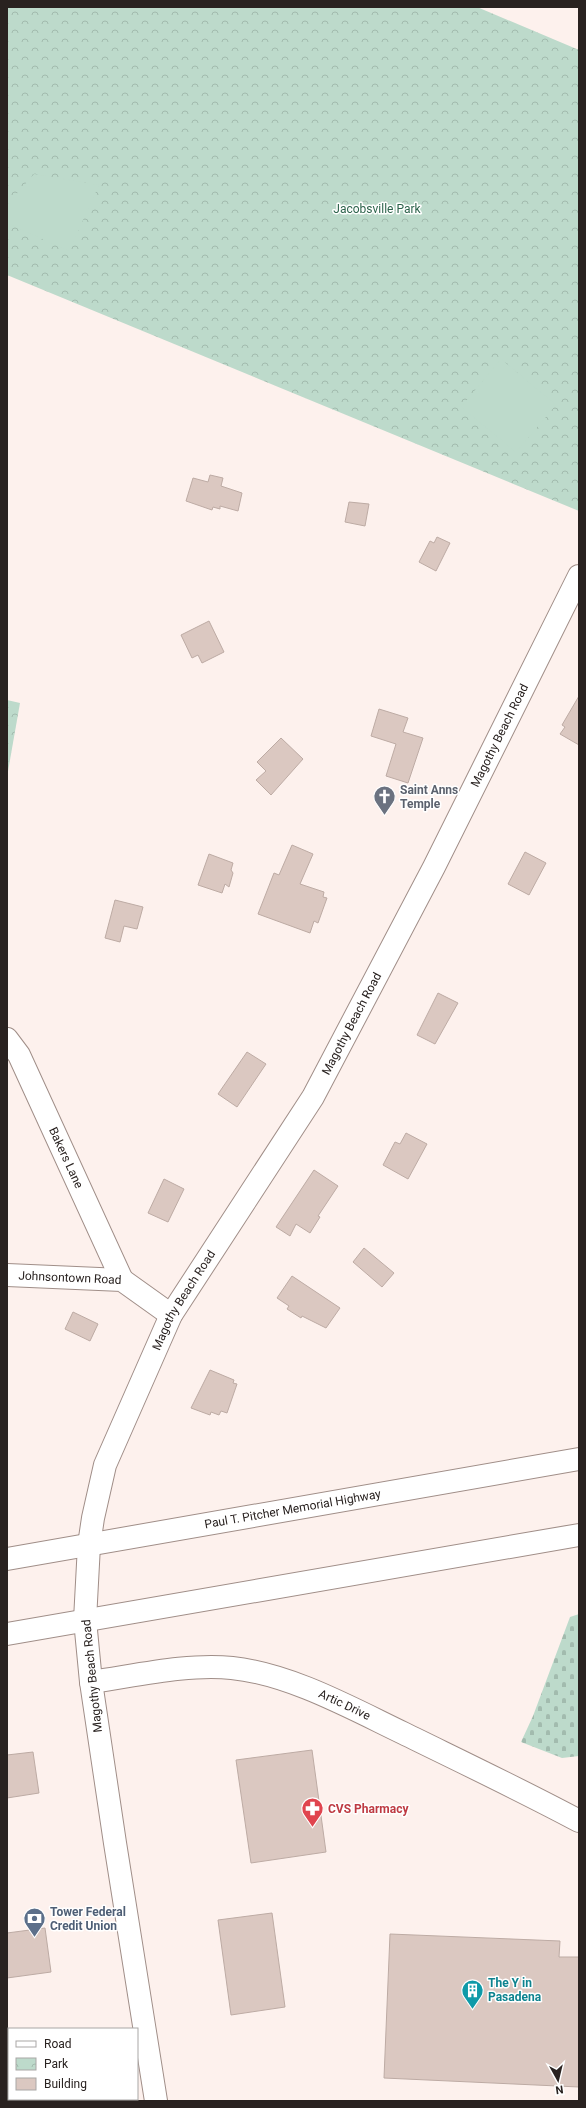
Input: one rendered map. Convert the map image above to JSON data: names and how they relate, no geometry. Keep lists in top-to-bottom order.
{
  "streets": {
    "street": [
      "Magothy Beach Road",
      "Bakers Lane",
      "Johnsontown Road",
      "Paul T. Pitcher Memorial Highway",
      "Artic Drive"
    ]
  },
  "crossings": [
    ["Magothy Beach Road", "Johnsontown Road"],
    ["Magothy Beach Road", "Paul T. Pitcher Memorial Highway"],
    ["Magothy Beach Road", "Artic Drive"],
    ["Bakers Lane", "Johnsontown Road"]
  ],
  "parks": ["Jacobsville Park"],
  "places": {
    "church": ["Saint Anns Temple"],
    "pharmacy": ["CVS Pharmacy"],
    "bank": ["Tower Federal Credit Union"],
    "building": ["The Y in Pasadena"]
  },
  "legend": ["Road", "Park", "Building"],
  "north": "bottom"
}
